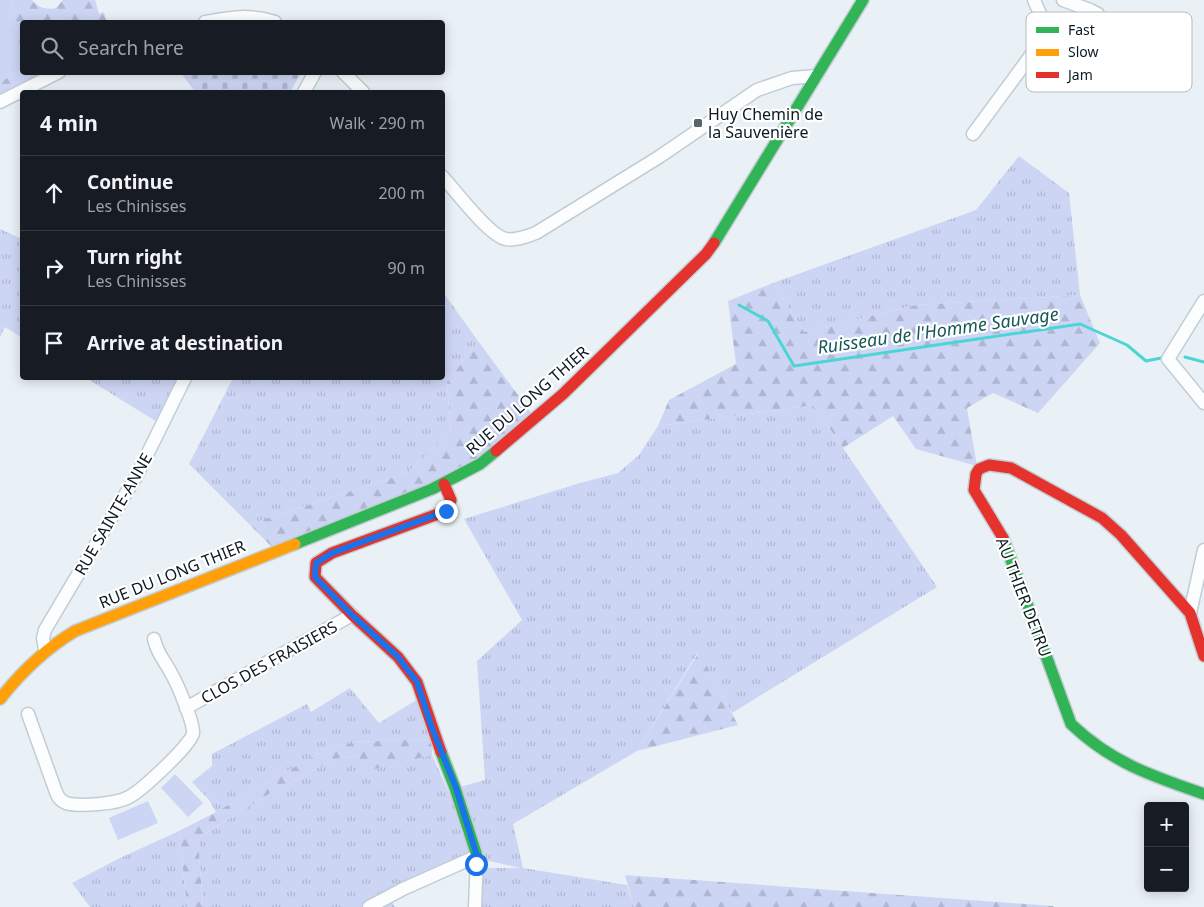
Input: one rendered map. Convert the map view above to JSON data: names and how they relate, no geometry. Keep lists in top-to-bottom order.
{
  "streets": {
    "street": [
      "RUE DU LONG THIER",
      "RUE SAINTE-ANNE",
      "AU THIER DETRU",
      "CLOS DES FRAISIERS"
    ]
  },
  "crossings": [
    ["RUE DU LONG THIER", "RUE SAINTE-ANNE"]
  ],
  "water": ["Ruisseau de l'Homme Sauvage"],
  "places": {
    "transit": ["Huy Chemin de la Sauvenière"]
  },
  "legend": ["Fast", "Slow", "Jam"],
  "page": {
    "search": "Search here",
    "heading": ["4 min", "Walk · 290 m"],
    "list": [
      ["Continue", "Les Chinisses", "200 m"],
      ["Turn right", "Les Chinisses", "90 m"],
      "Arrive at destination"
    ],
    "map_buttons": ["+", "−"]
  }
}
